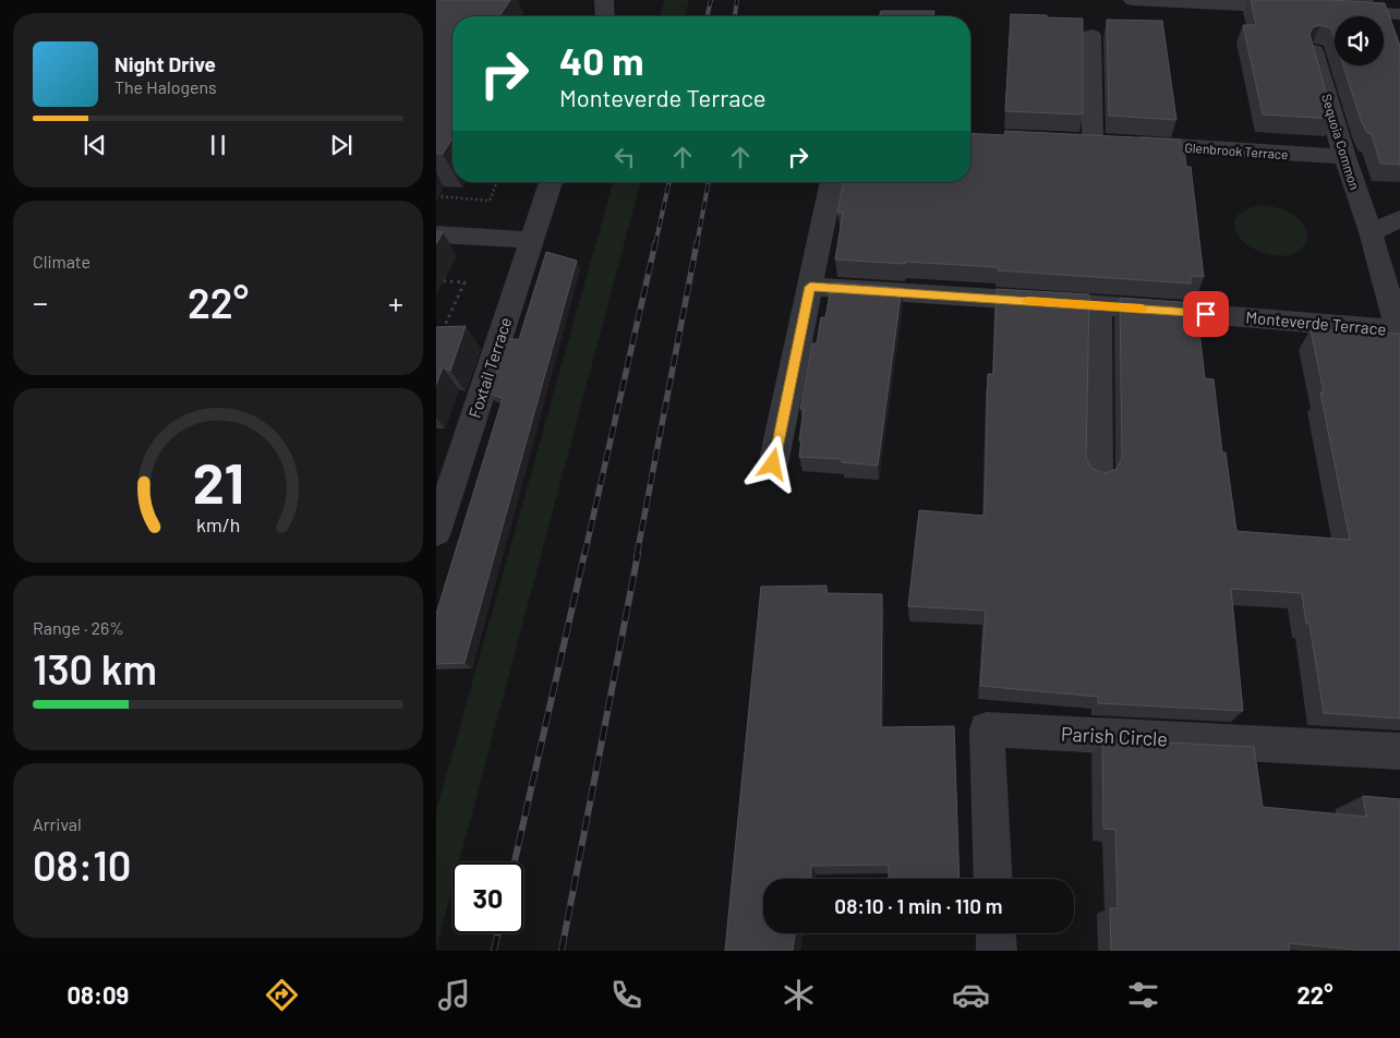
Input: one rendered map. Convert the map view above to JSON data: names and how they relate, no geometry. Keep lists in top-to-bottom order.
{
  "streets": {
    "street": [
      "Sequoia Common",
      "Glenbrook Terrace",
      "Monteverde Terrace",
      "Foxtail Terrace",
      "Parish Circle"
    ]
  },
  "crossings": [
    ["Sequoia Common", "Glenbrook Terrace"],
    ["Sequoia Common", "Monteverde Terrace"]
  ],
  "page": {
    "turn": ["40 m", "Monteverde Terrace"],
    "song": ["Night Drive", "The Halogens"],
    "tile": [
      "Climate",
      ["Range · 26%", "130 km"],
      ["Arrival", "08:10"]
    ],
    "heat": ["−", "22°", "+"],
    "limit": "30",
    "trip": "08:10 · 1 min · 110 m",
    "tabs": ["08:09", "22°"],
    "gauge": ["21", "km/h"]
  }
}
